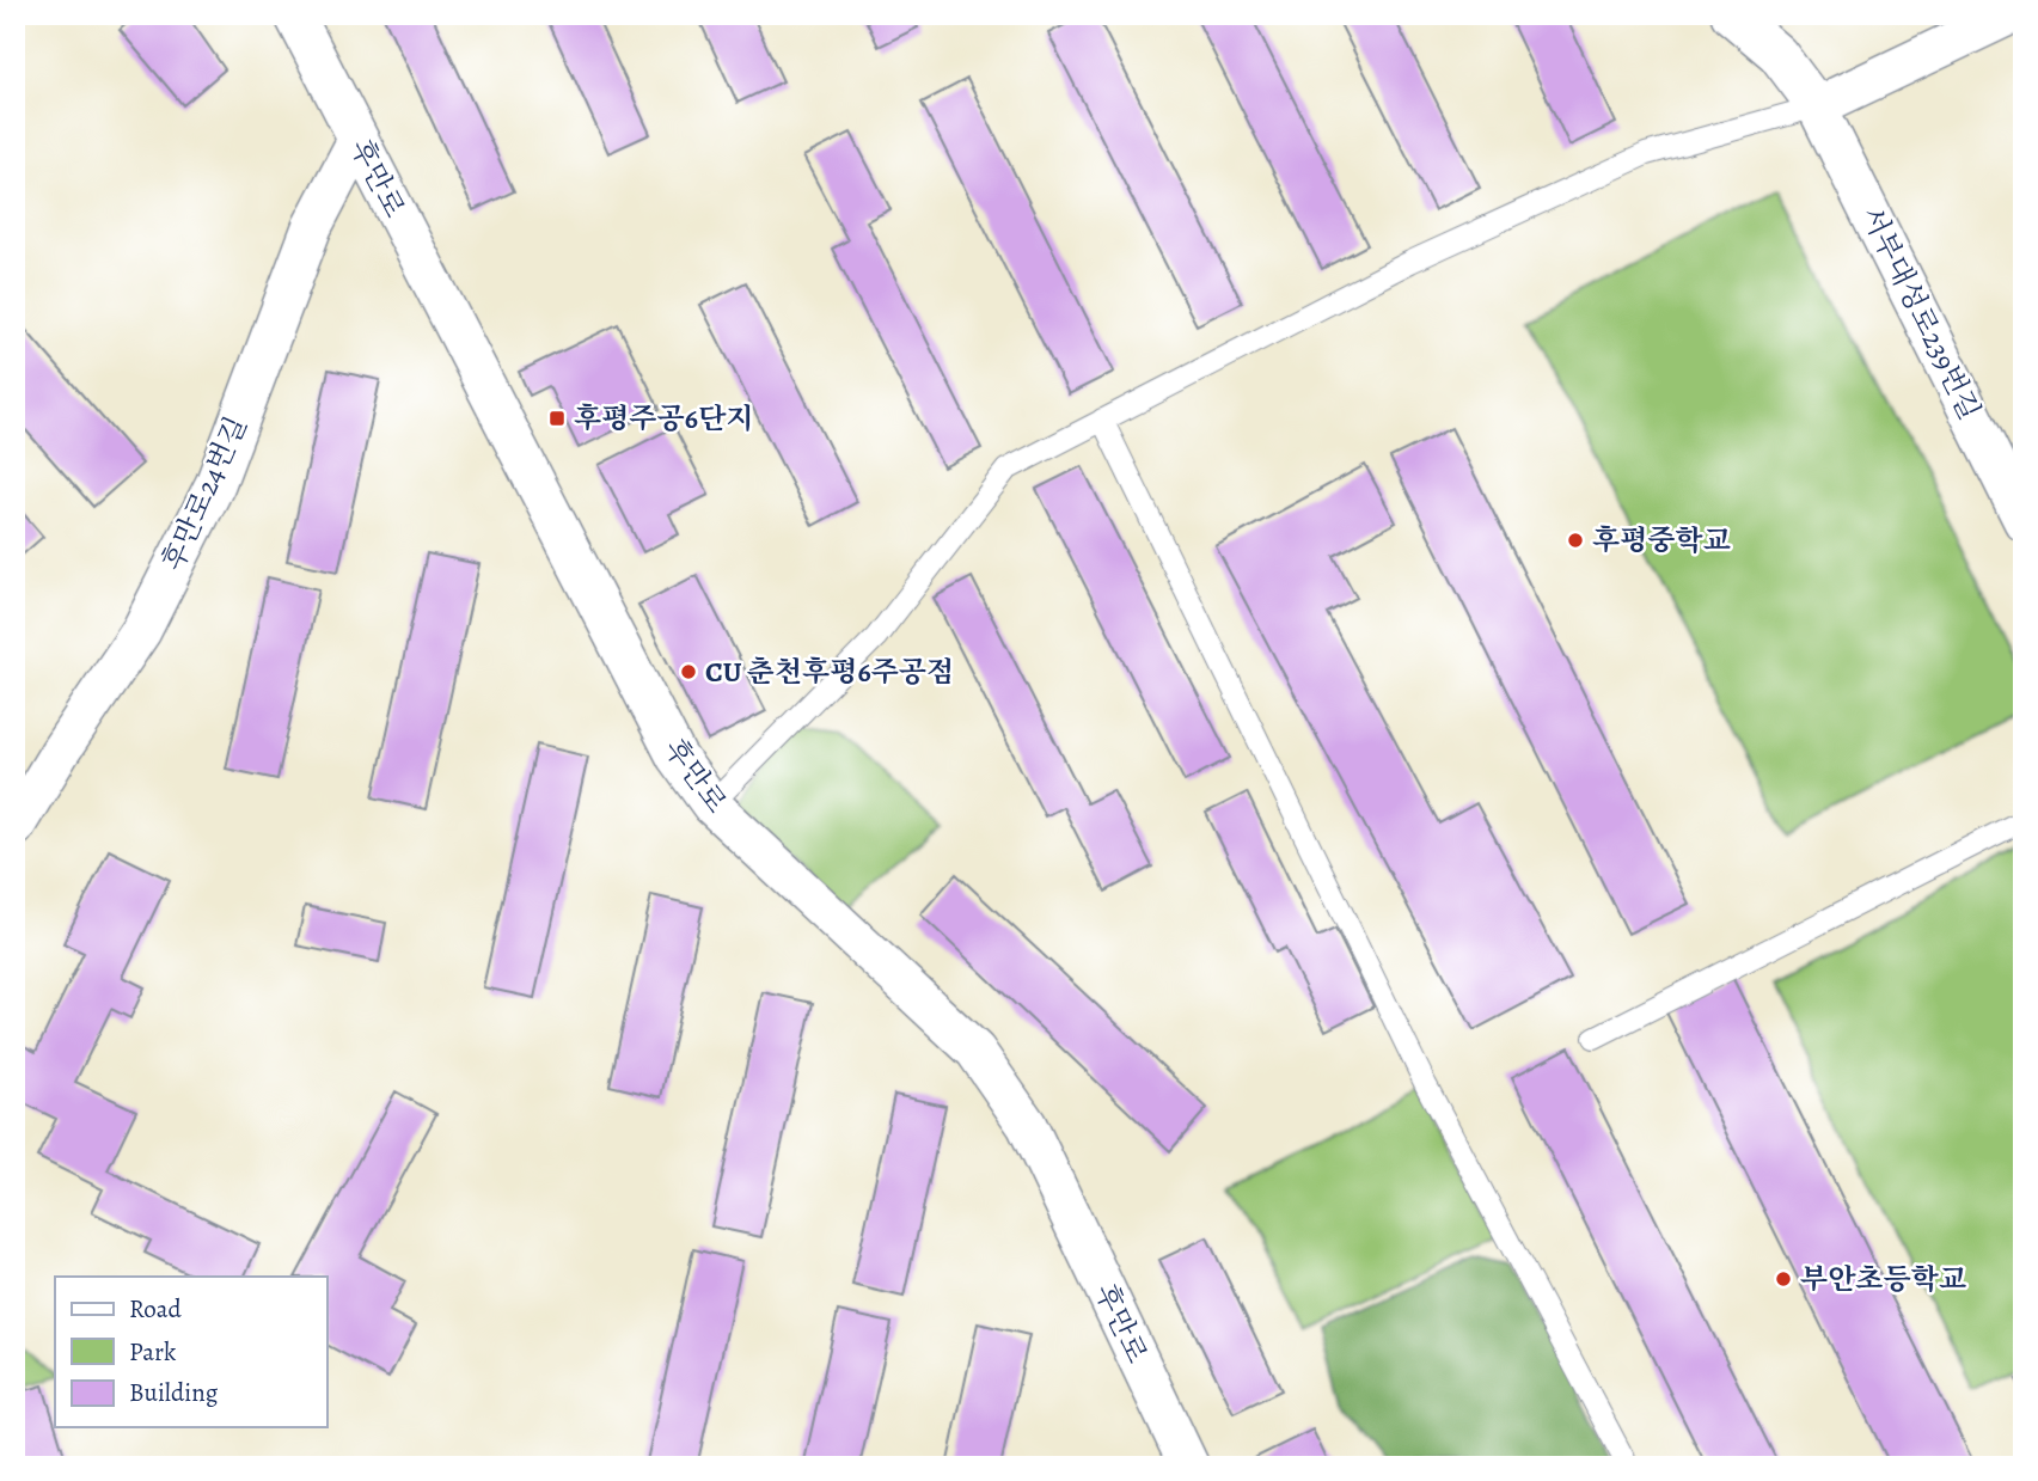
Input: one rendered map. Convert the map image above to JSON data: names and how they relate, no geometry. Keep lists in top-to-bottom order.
{
  "streets": {
    "street": ["후만로", "서부대성로239번길", "후만로24번길"]
  },
  "crossings": [
    ["후만로", "후만로24번길"]
  ],
  "places": {
    "transit": ["후평주공6단지"],
    "other": ["후평중학교", "CU 춘천후평6주공점", "부안초등학교"]
  },
  "legend": ["Road", "Park", "Building"]
}
